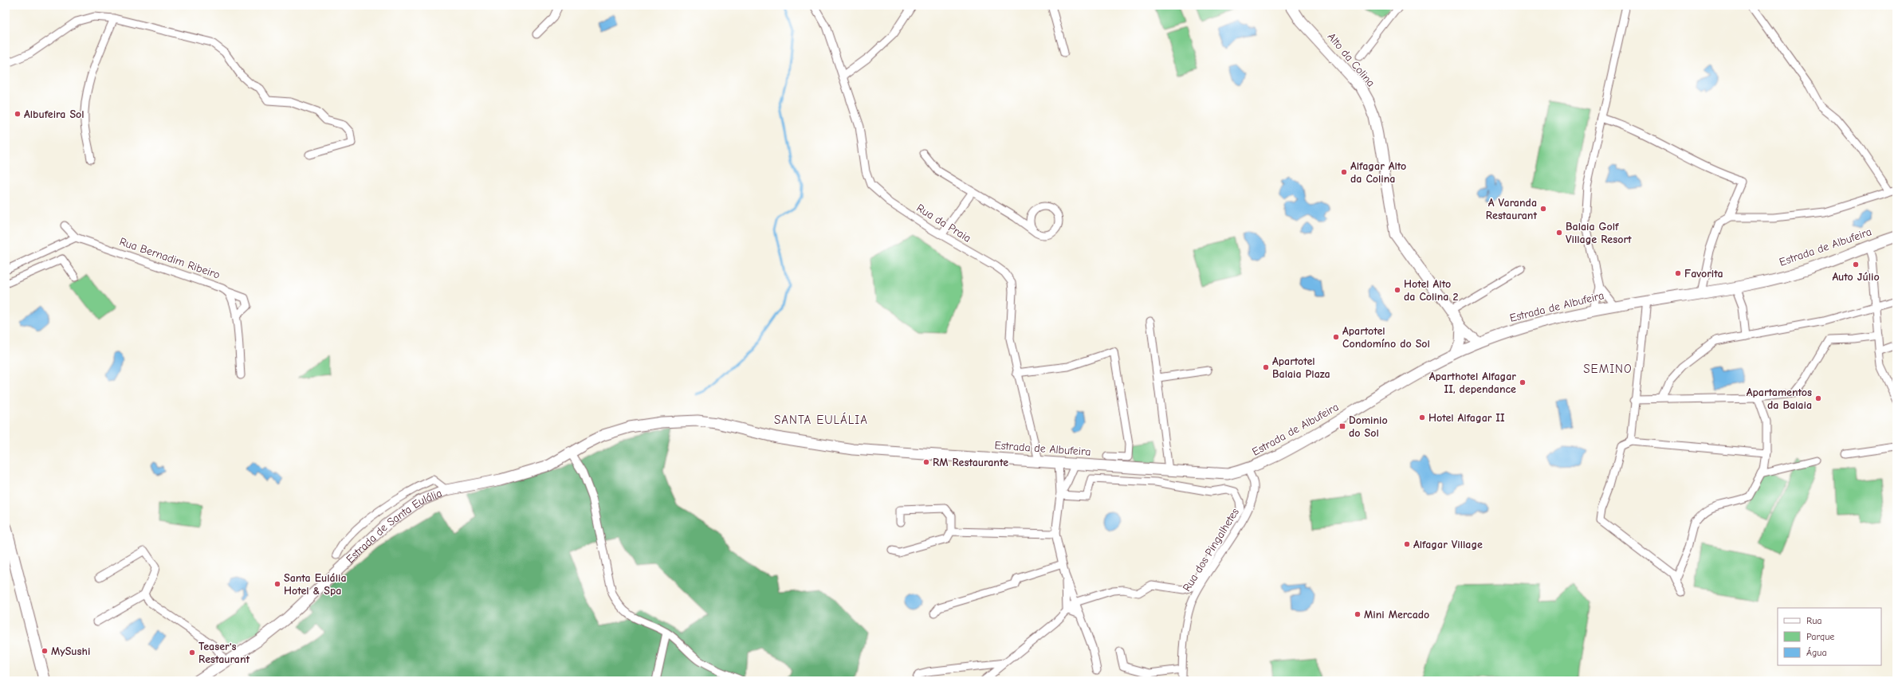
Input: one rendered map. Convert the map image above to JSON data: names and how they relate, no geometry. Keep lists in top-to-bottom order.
{
  "streets": {
    "street": [
      "Alto da Colina",
      "Rua da Praia",
      "Estrada de Albufeira",
      "Rua Bernadim Ribeiro",
      "Estrada de Santa Eulália",
      "Rua dos Pingalhetes"
    ]
  },
  "crossings": [
    ["Alto da Colina", "Estrada de Albufeira"],
    ["Rua da Praia", "Estrada de Albufeira"],
    ["Estrada de Albufeira", "Estrada de Santa Eulália"],
    ["Estrada de Albufeira", "Rua dos Pingalhetes"]
  ],
  "districts": ["SEMINO", "SANTA EULÁLIA"],
  "places": {
    "other": [
      "Albufeira Sol",
      "Alfagar Alto da Colina",
      "A Varanda Restaurant",
      "Balaia Golf Village Resort",
      "Auto Júlio",
      "Favorita",
      "Hotel Alto da Colina 2",
      "Apartotel Condomíno do Sol",
      "Apartotel Balaia Plaza",
      "Aparthotel Alfagar II, dependance",
      "Apartamentos da Balaia",
      "Hotel Alfagar II",
      "RM Restaurante",
      "Alfagar Village",
      "Santa Eulália Hotel & Spa",
      "Mini Mercado",
      "MySushi",
      "Teaser's Restaurant"
    ],
    "transit": ["Dominio do Sol"]
  },
  "legend": ["Rua", "Parque", "Água"]
}
